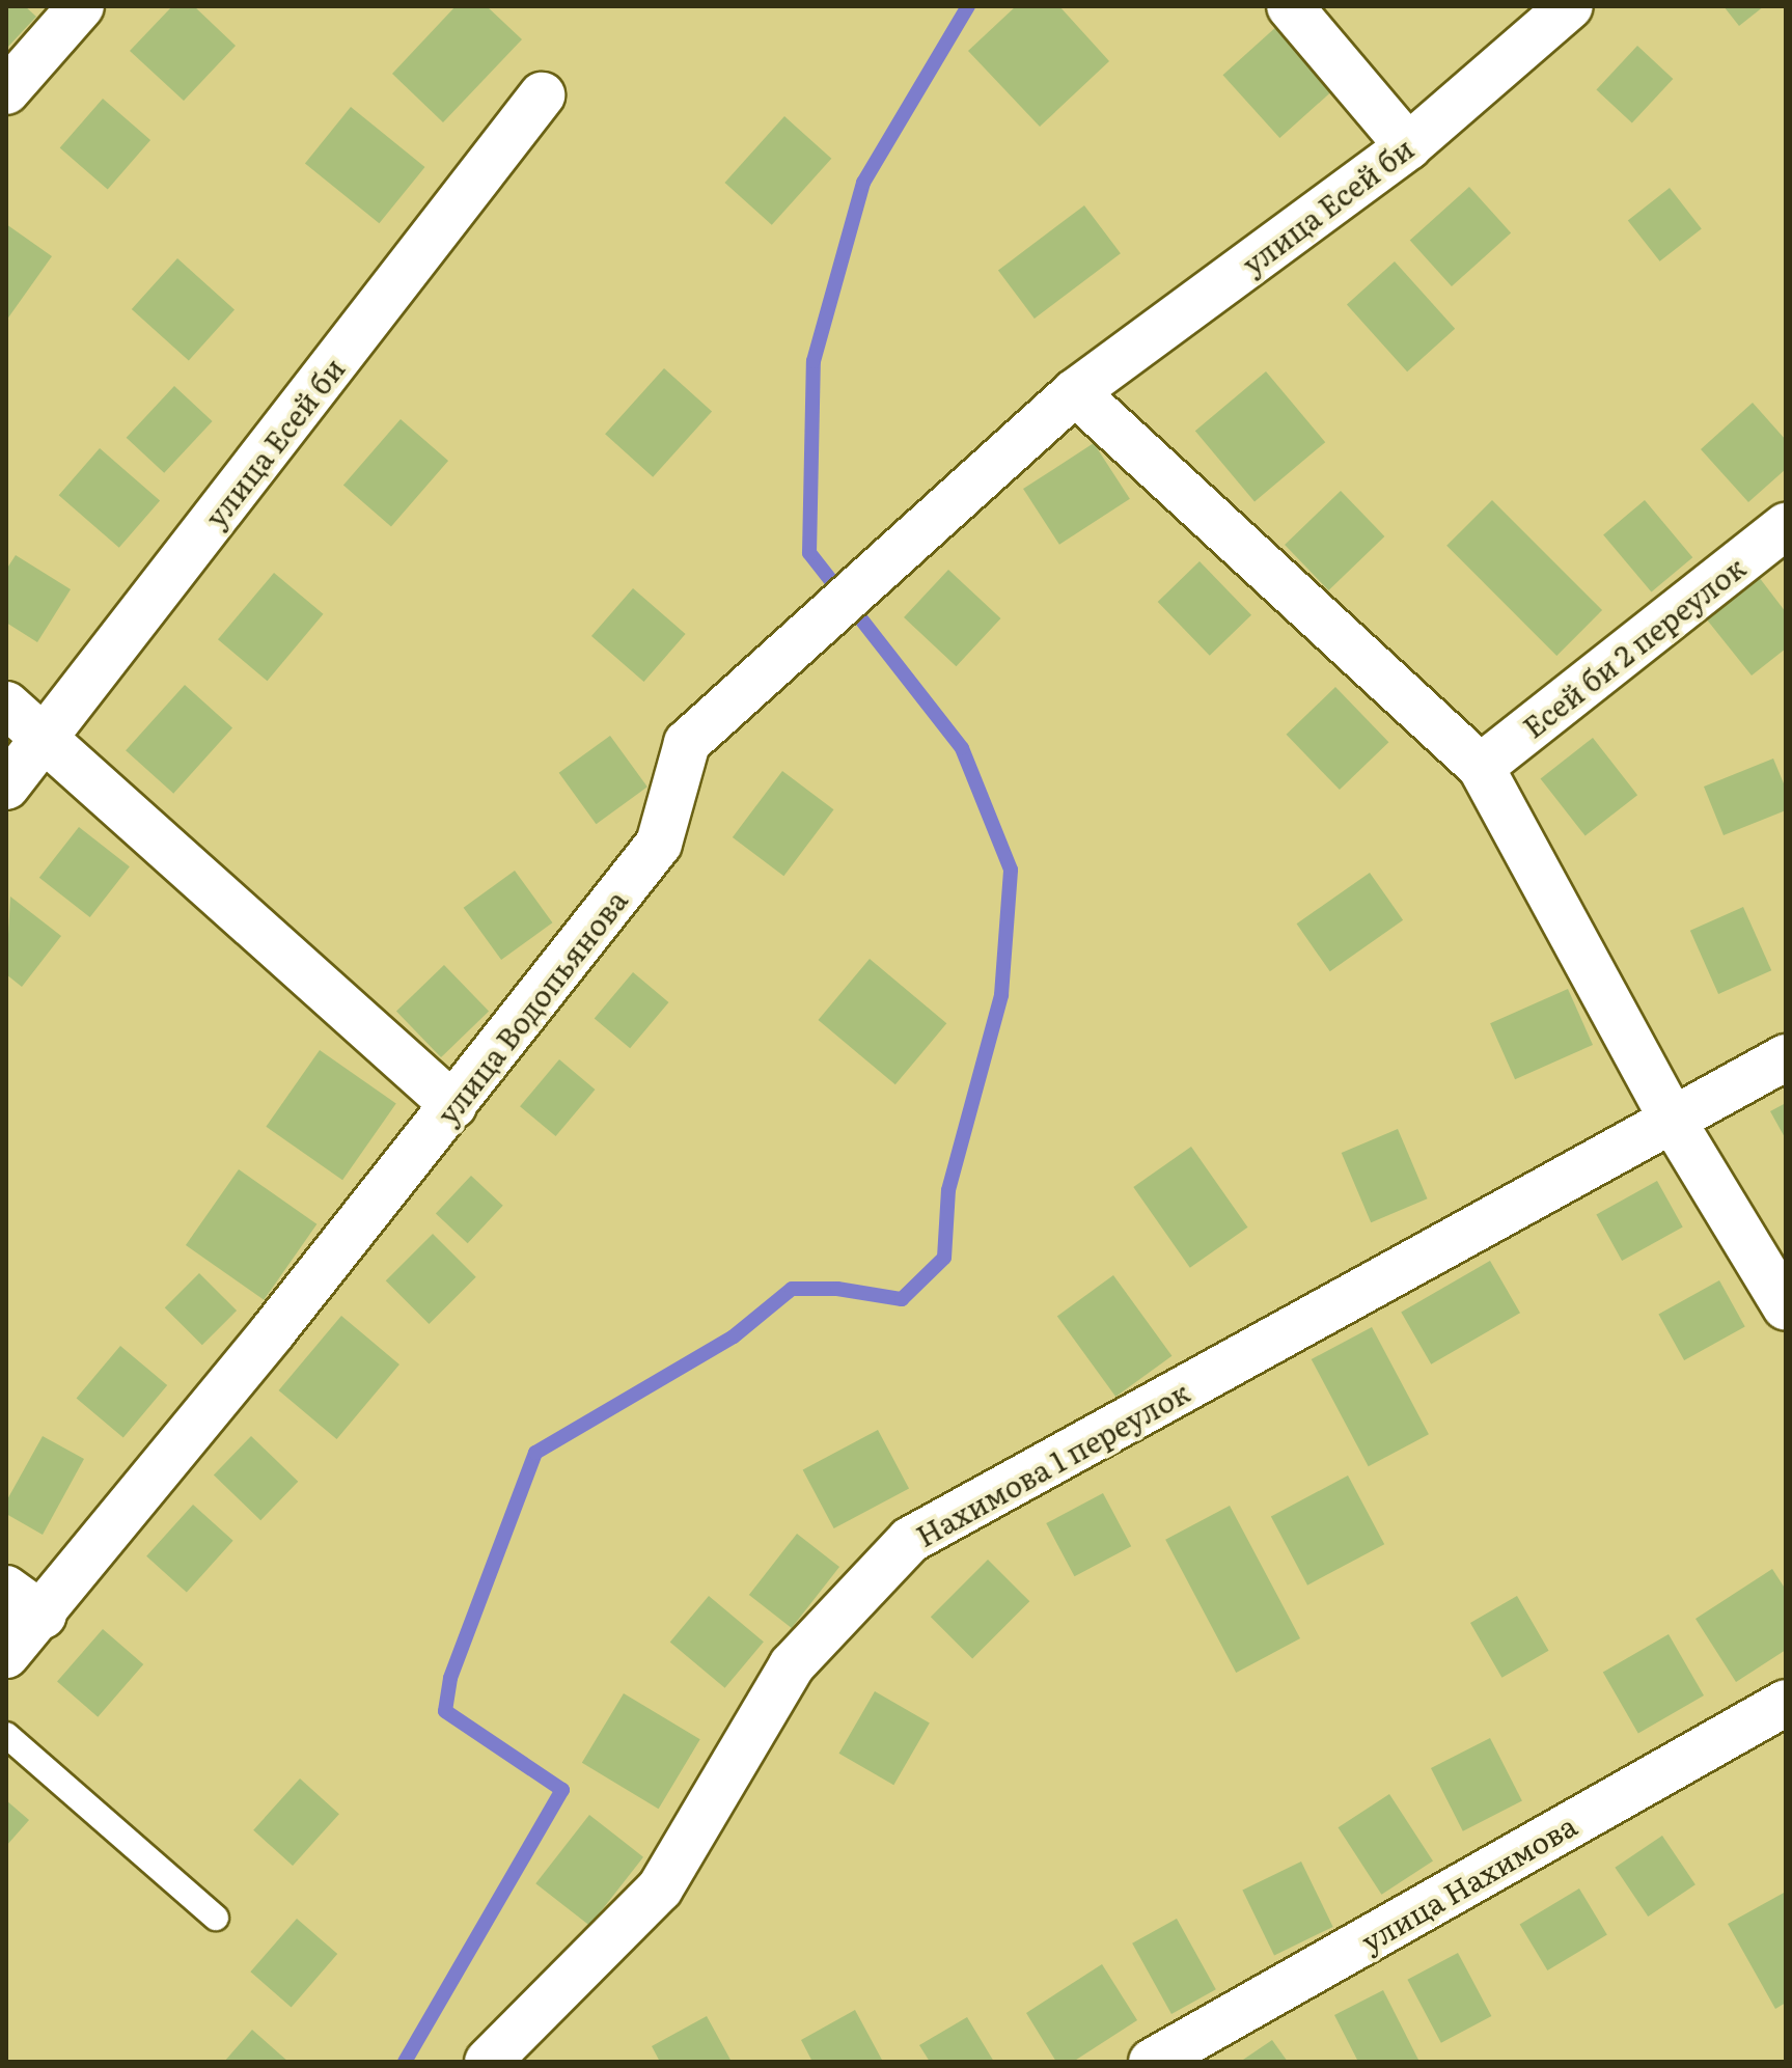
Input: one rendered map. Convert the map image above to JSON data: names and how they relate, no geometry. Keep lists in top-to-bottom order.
{
  "streets": {
    "street": [
      "улица Есей би",
      "Есей би 2 переулок",
      "улица Водопьянова",
      "Нахимова 1 переулок",
      "улица Нахимова"
    ]
  },
  "crossings": [
    ["улица Есей би", "улица Водопьянова"]
  ]
}
